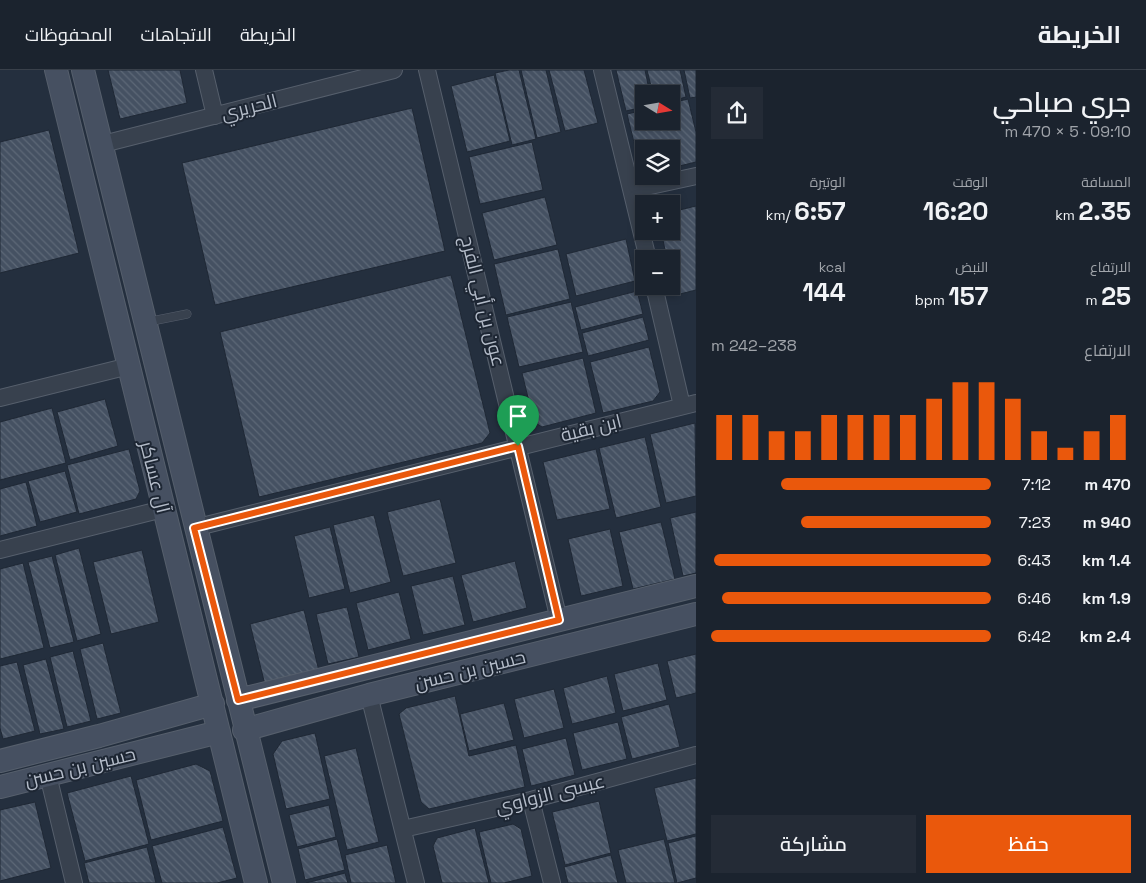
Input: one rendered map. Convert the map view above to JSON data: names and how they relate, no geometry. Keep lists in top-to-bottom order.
{
  "streets": {
    "street": [
      "الحريري",
      "عون بن أبي الفرج",
      "ابن بقية",
      "آل عساكر",
      "حسين بن حسن",
      "عيسى الزواوي"
    ]
  },
  "crossings": [
    ["الحريري", "آل عساكر"],
    ["عون بن أبي الفرج", "ابن بقية"],
    ["عون بن أبي الفرج", "حسين بن حسن"],
    ["ابن بقية", "آل عساكر"],
    ["آل عساكر", "حسين بن حسن"]
  ],
  "north": "right",
  "page": {
    "header": "الخريطة",
    "nav": ["الخريطة", "الاتجاهات", "المحفوظات"],
    "heading": ["جري صباحي", "09:10 · 5 × 470 m"],
    "map_buttons": ["+", "−"],
    "stats": [
      ["المسافة", "2.35 km"],
      ["الوقت", "16:20"],
      ["الوتيرة", "6:57 /km"],
      ["الارتفاع", "25 m"],
      ["النبض", "157 bpm"],
      ["kcal", "144"]
    ],
    "chart": ["الارتفاع", "238–242 m"],
    "list": [
      {
        "name": "470 m",
        "note": "7:12"
      },
      {
        "name": "940 m",
        "note": "7:23"
      },
      {
        "name": "1.4 km",
        "note": "6:43"
      },
      {
        "name": "1.9 km",
        "note": "6:46"
      },
      {
        "name": "2.4 km",
        "note": "6:42"
      }
    ],
    "buttons": ["حفظ", "مشاركة"]
  }
}
